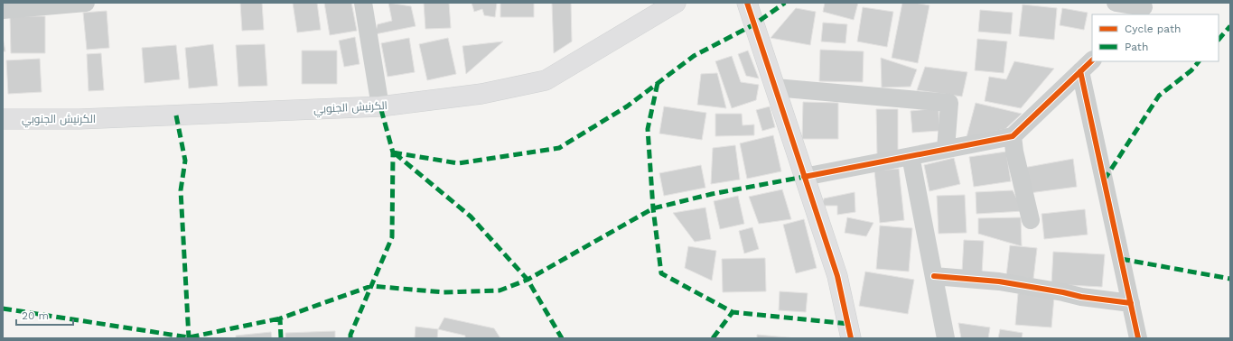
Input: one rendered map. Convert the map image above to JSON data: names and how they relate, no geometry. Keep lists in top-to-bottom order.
{
  "streets": {
    "main road": ["الكرنيش الجنوبي"]
  },
  "legend": ["Cycle path", "Path"],
  "scale_bar": "20 m"
}
